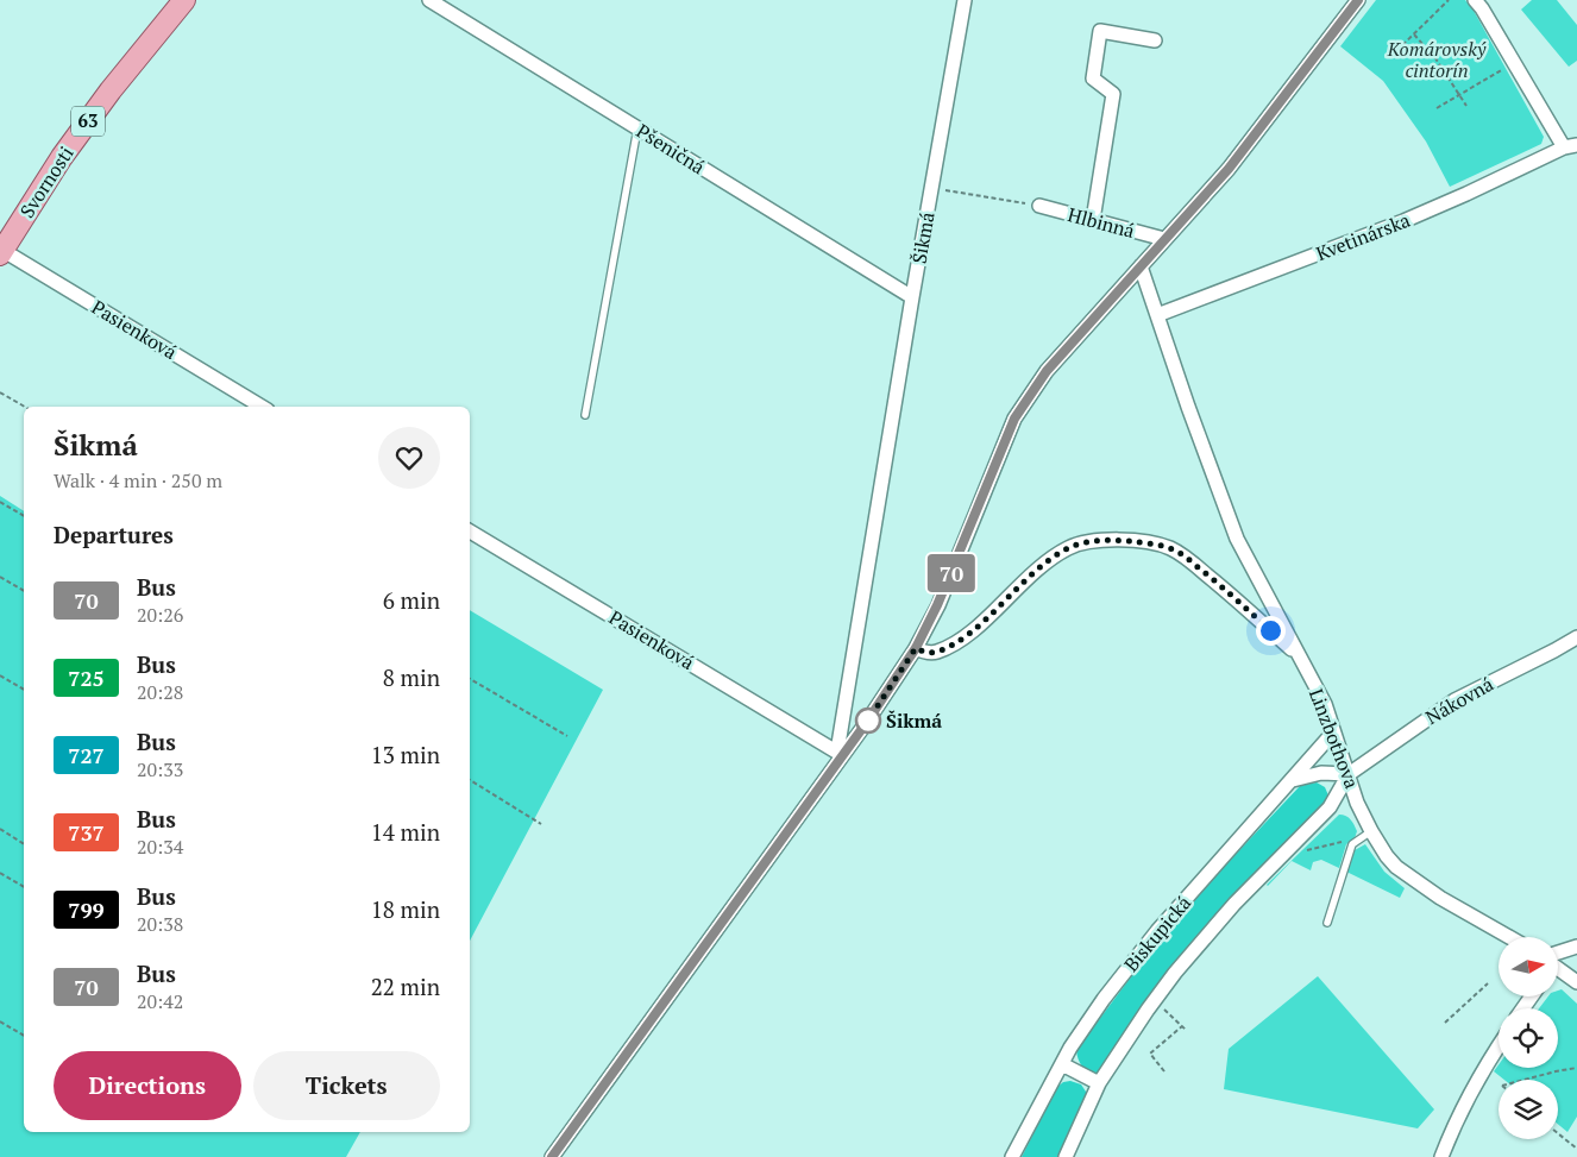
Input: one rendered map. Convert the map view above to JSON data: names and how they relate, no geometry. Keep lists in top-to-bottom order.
{
  "streets": {
    "main road": ["63", "Svornosti"],
    "street": [
      "Pšeničná",
      "Hlbinná",
      "Kvetinárska",
      "Šikmá",
      "Pasienková",
      "Nákovná",
      "Linzbothova",
      "Biskupická"
    ]
  },
  "crossings": [
    ["Pšeničná", "Šikmá"],
    ["Svornosti", "Pasienková"],
    ["Kvetinárska", "Linzbothova"],
    ["Šikmá", "Pasienková"],
    ["Nákovná", "Linzbothova"],
    ["Nákovná", "Biskupická"],
    ["Linzbothova", "Biskupická"]
  ],
  "parks": ["Komárovský cintorín"],
  "places": ["Šikmá"],
  "lines": ["bus line 70"],
  "north": "right",
  "page": {
    "on_map": "70",
    "heading": [
      ["Šikmá", "Walk · 4 min · 250 m"],
      "Departures"
    ],
    "list": [
      {
        "mark": "70",
        "name": "Bus",
        "note": "20:26",
        "value": "6 min"
      },
      {
        "mark": "725",
        "name": "Bus",
        "note": "20:28",
        "value": "8 min"
      },
      {
        "mark": "727",
        "name": "Bus",
        "note": "20:33",
        "value": "13 min"
      },
      {
        "mark": "737",
        "name": "Bus",
        "note": "20:34",
        "value": "14 min"
      },
      {
        "mark": "799",
        "name": "Bus",
        "note": "20:38",
        "value": "18 min"
      },
      {
        "mark": "70",
        "name": "Bus",
        "note": "20:42",
        "value": "22 min"
      }
    ],
    "buttons": ["Directions", "Tickets"]
  }
}
